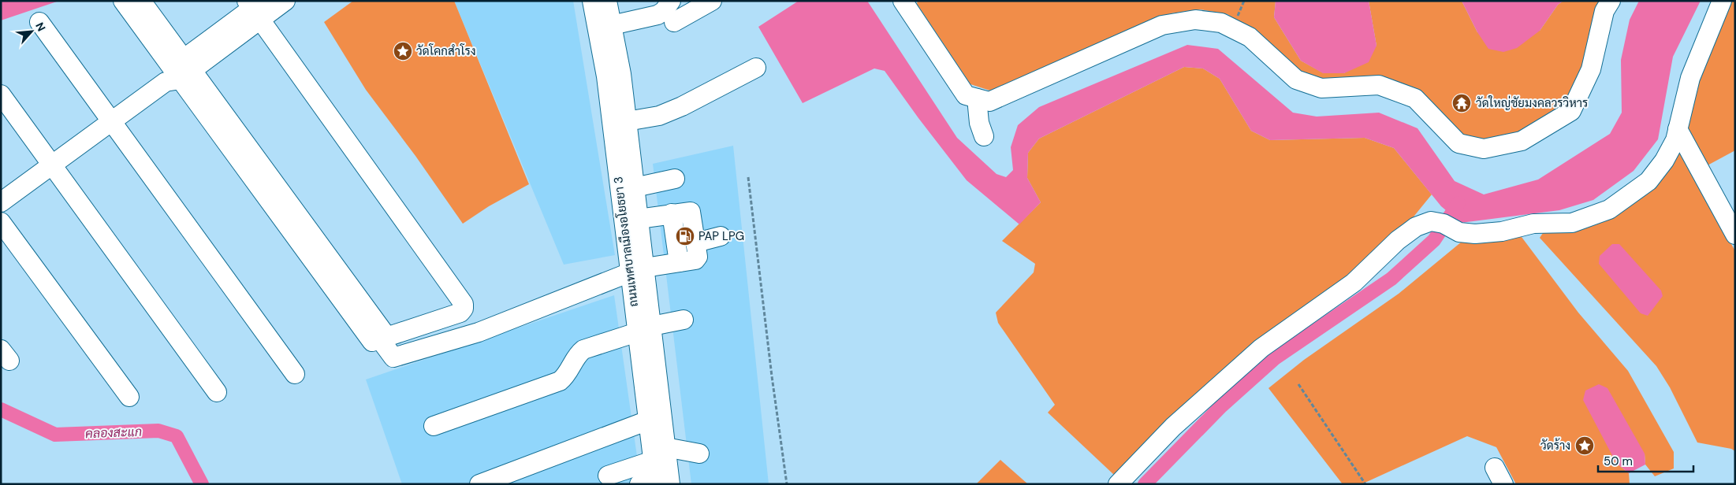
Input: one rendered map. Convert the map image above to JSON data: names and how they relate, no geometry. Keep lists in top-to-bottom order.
{
  "streets": {
    "street": ["ถนนเทศบาลเมืองอโยธยา 3"]
  },
  "water": ["คลองสะแก"],
  "places": {
    "place": ["วัดโคกสำโรง", "วัดร้าง"],
    "temple": ["วัดใหญ่ชัยมงคลวรวิหาร"],
    "fuel station": ["PAP LPG"]
  },
  "scale_bar": "50 m",
  "north": "top right"
}
